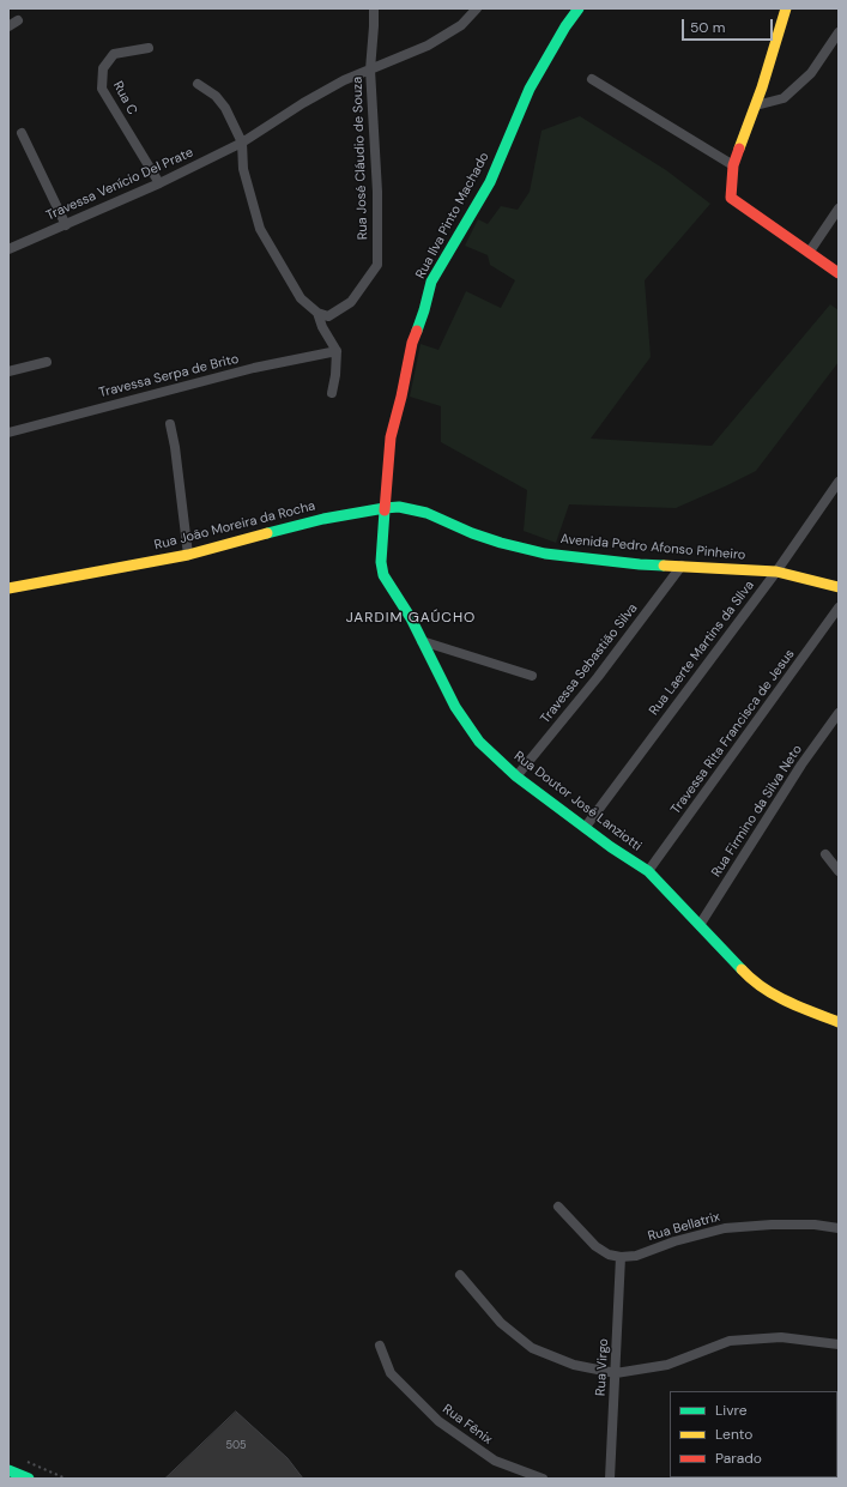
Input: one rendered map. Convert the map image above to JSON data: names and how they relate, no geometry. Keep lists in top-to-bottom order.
{
  "streets": {
    "street": [
      "Rua C",
      "Rua José Cláudio de Souza",
      "Travessa Venício Del Prate",
      "Rua Ilva Pinto Machado",
      "Travessa Serpa de Brito",
      "Rua João Moreira da Rocha",
      "Avenida Pedro Afonso Pinheiro",
      "Rua Laerte Martins da SIlva",
      "Travessa Sebastião Silva",
      "Travessa Rita Francisca de Jesus",
      "Rua Doutor José Lanziotti",
      "Rua Firmino da Silva Neto",
      "Rua Bellatrix",
      "Rua Virgo",
      "Rua Fênix"
    ]
  },
  "crossings": [
    ["Rua C", "Travessa Venício Del Prate"],
    ["Rua Ilva Pinto Machado", "Rua João Moreira da Rocha"],
    ["Rua Ilva Pinto Machado", "Avenida Pedro Afonso Pinheiro"],
    ["Rua Ilva Pinto Machado", "Rua Doutor José Lanziotti"],
    ["Rua João Moreira da Rocha", "Avenida Pedro Afonso Pinheiro"],
    ["Rua João Moreira da Rocha", "Rua Doutor José Lanziotti"],
    ["Avenida Pedro Afonso Pinheiro", "Rua Laerte Martins da SIlva"],
    ["Avenida Pedro Afonso Pinheiro", "Travessa Sebastião Silva"],
    ["Avenida Pedro Afonso Pinheiro", "Rua Doutor José Lanziotti"],
    ["Rua Laerte Martins da SIlva", "Rua Doutor José Lanziotti"],
    ["Travessa Sebastião Silva", "Rua Doutor José Lanziotti"],
    ["Travessa Rita Francisca de Jesus", "Rua Doutor José Lanziotti"],
    ["Rua Doutor José Lanziotti", "Rua Firmino da Silva Neto"],
    ["Rua Bellatrix", "Rua Virgo"]
  ],
  "districts": ["JARDIM GAÚCHO"],
  "house_numbers": ["505"],
  "legend": ["Livre", "Lento", "Parado"],
  "scale_bar": "50 m"
}
